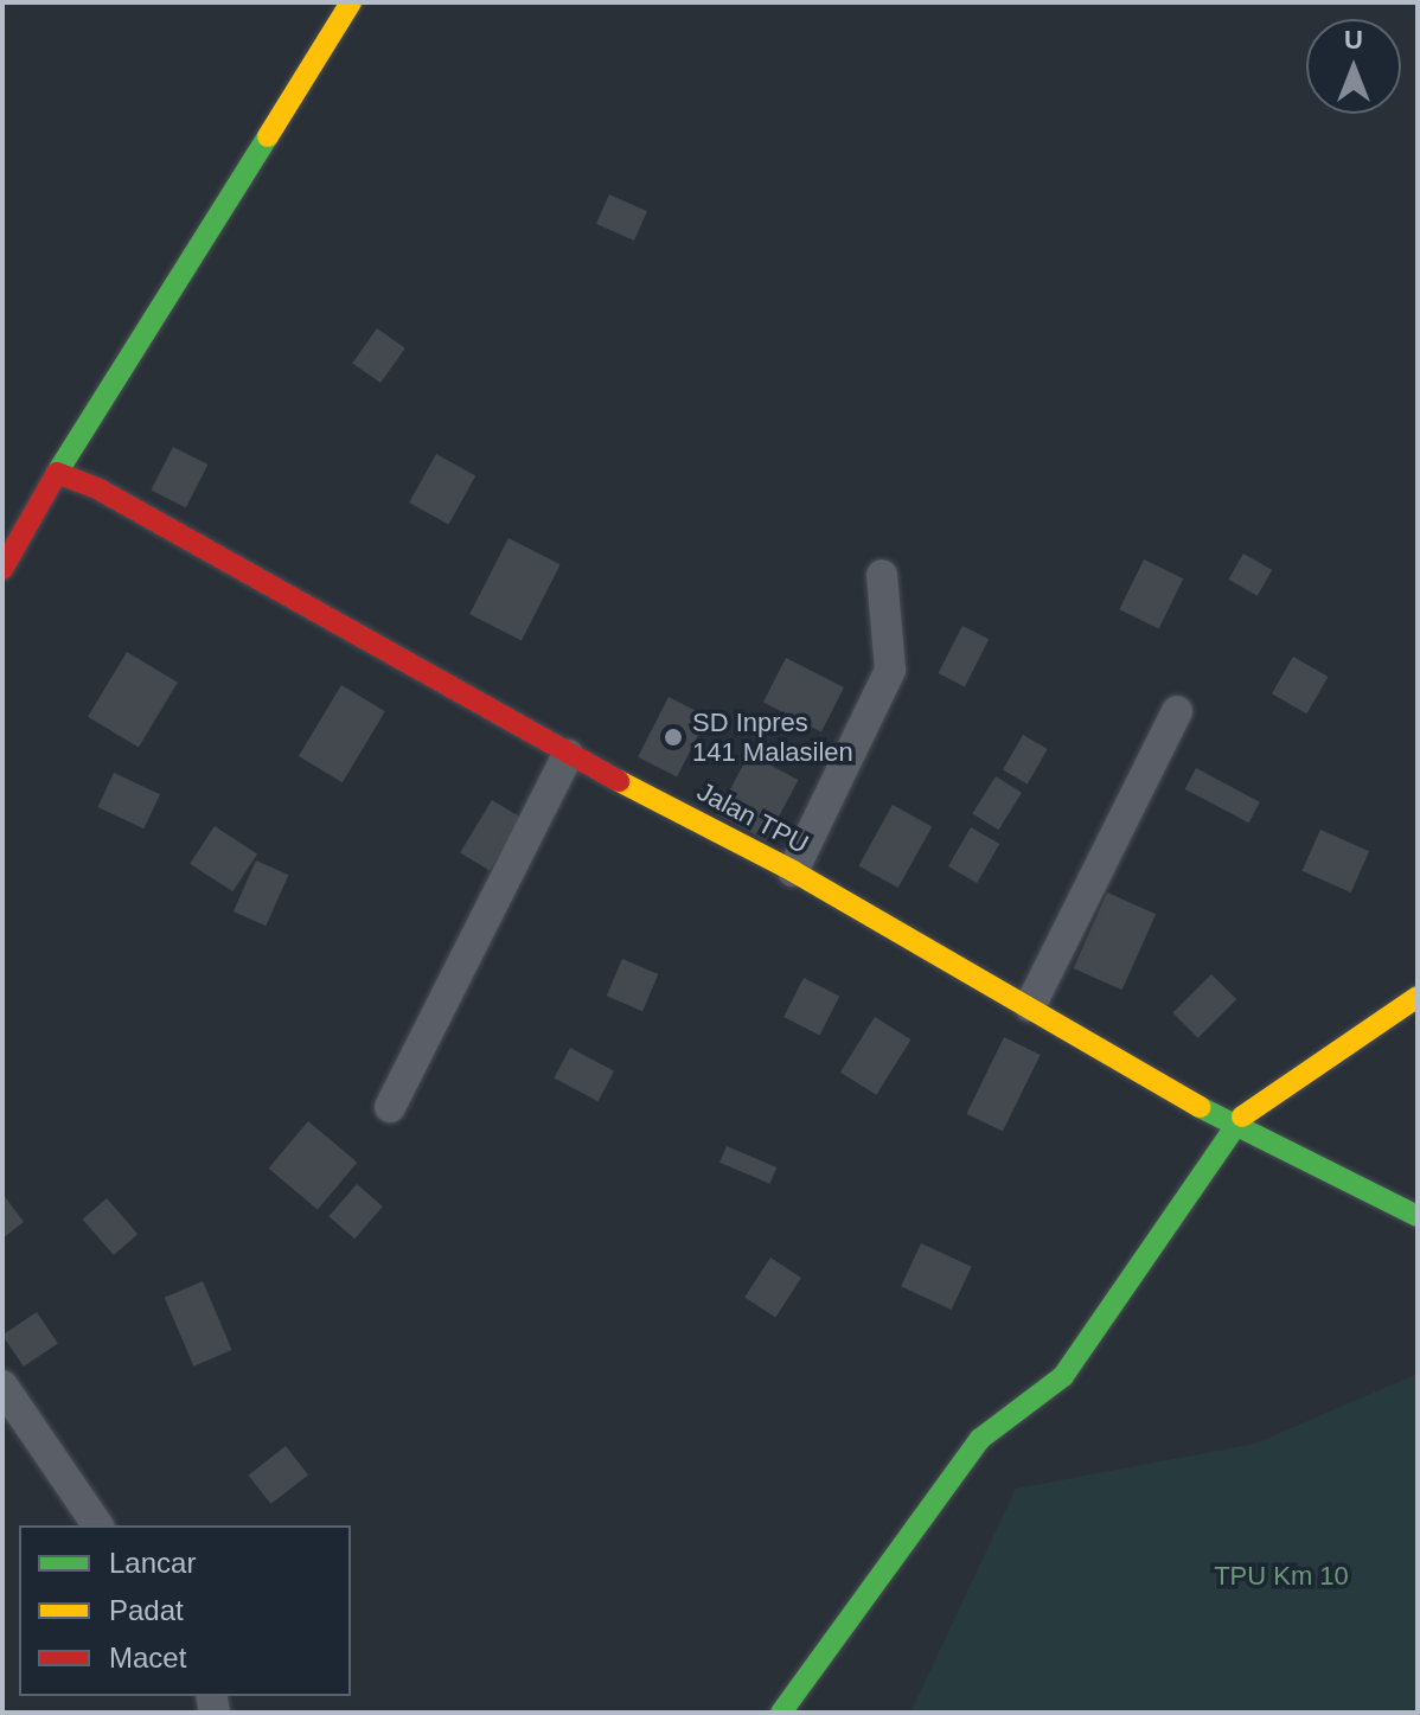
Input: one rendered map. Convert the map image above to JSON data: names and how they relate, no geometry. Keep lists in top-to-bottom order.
{
  "streets": {
    "street": ["Jalan TPU"]
  },
  "parks": ["TPU Km 10"],
  "places": ["SD Inpres 141 Malasilen"],
  "legend": ["Lancar", "Padat", "Macet"],
  "north": "top"
}
